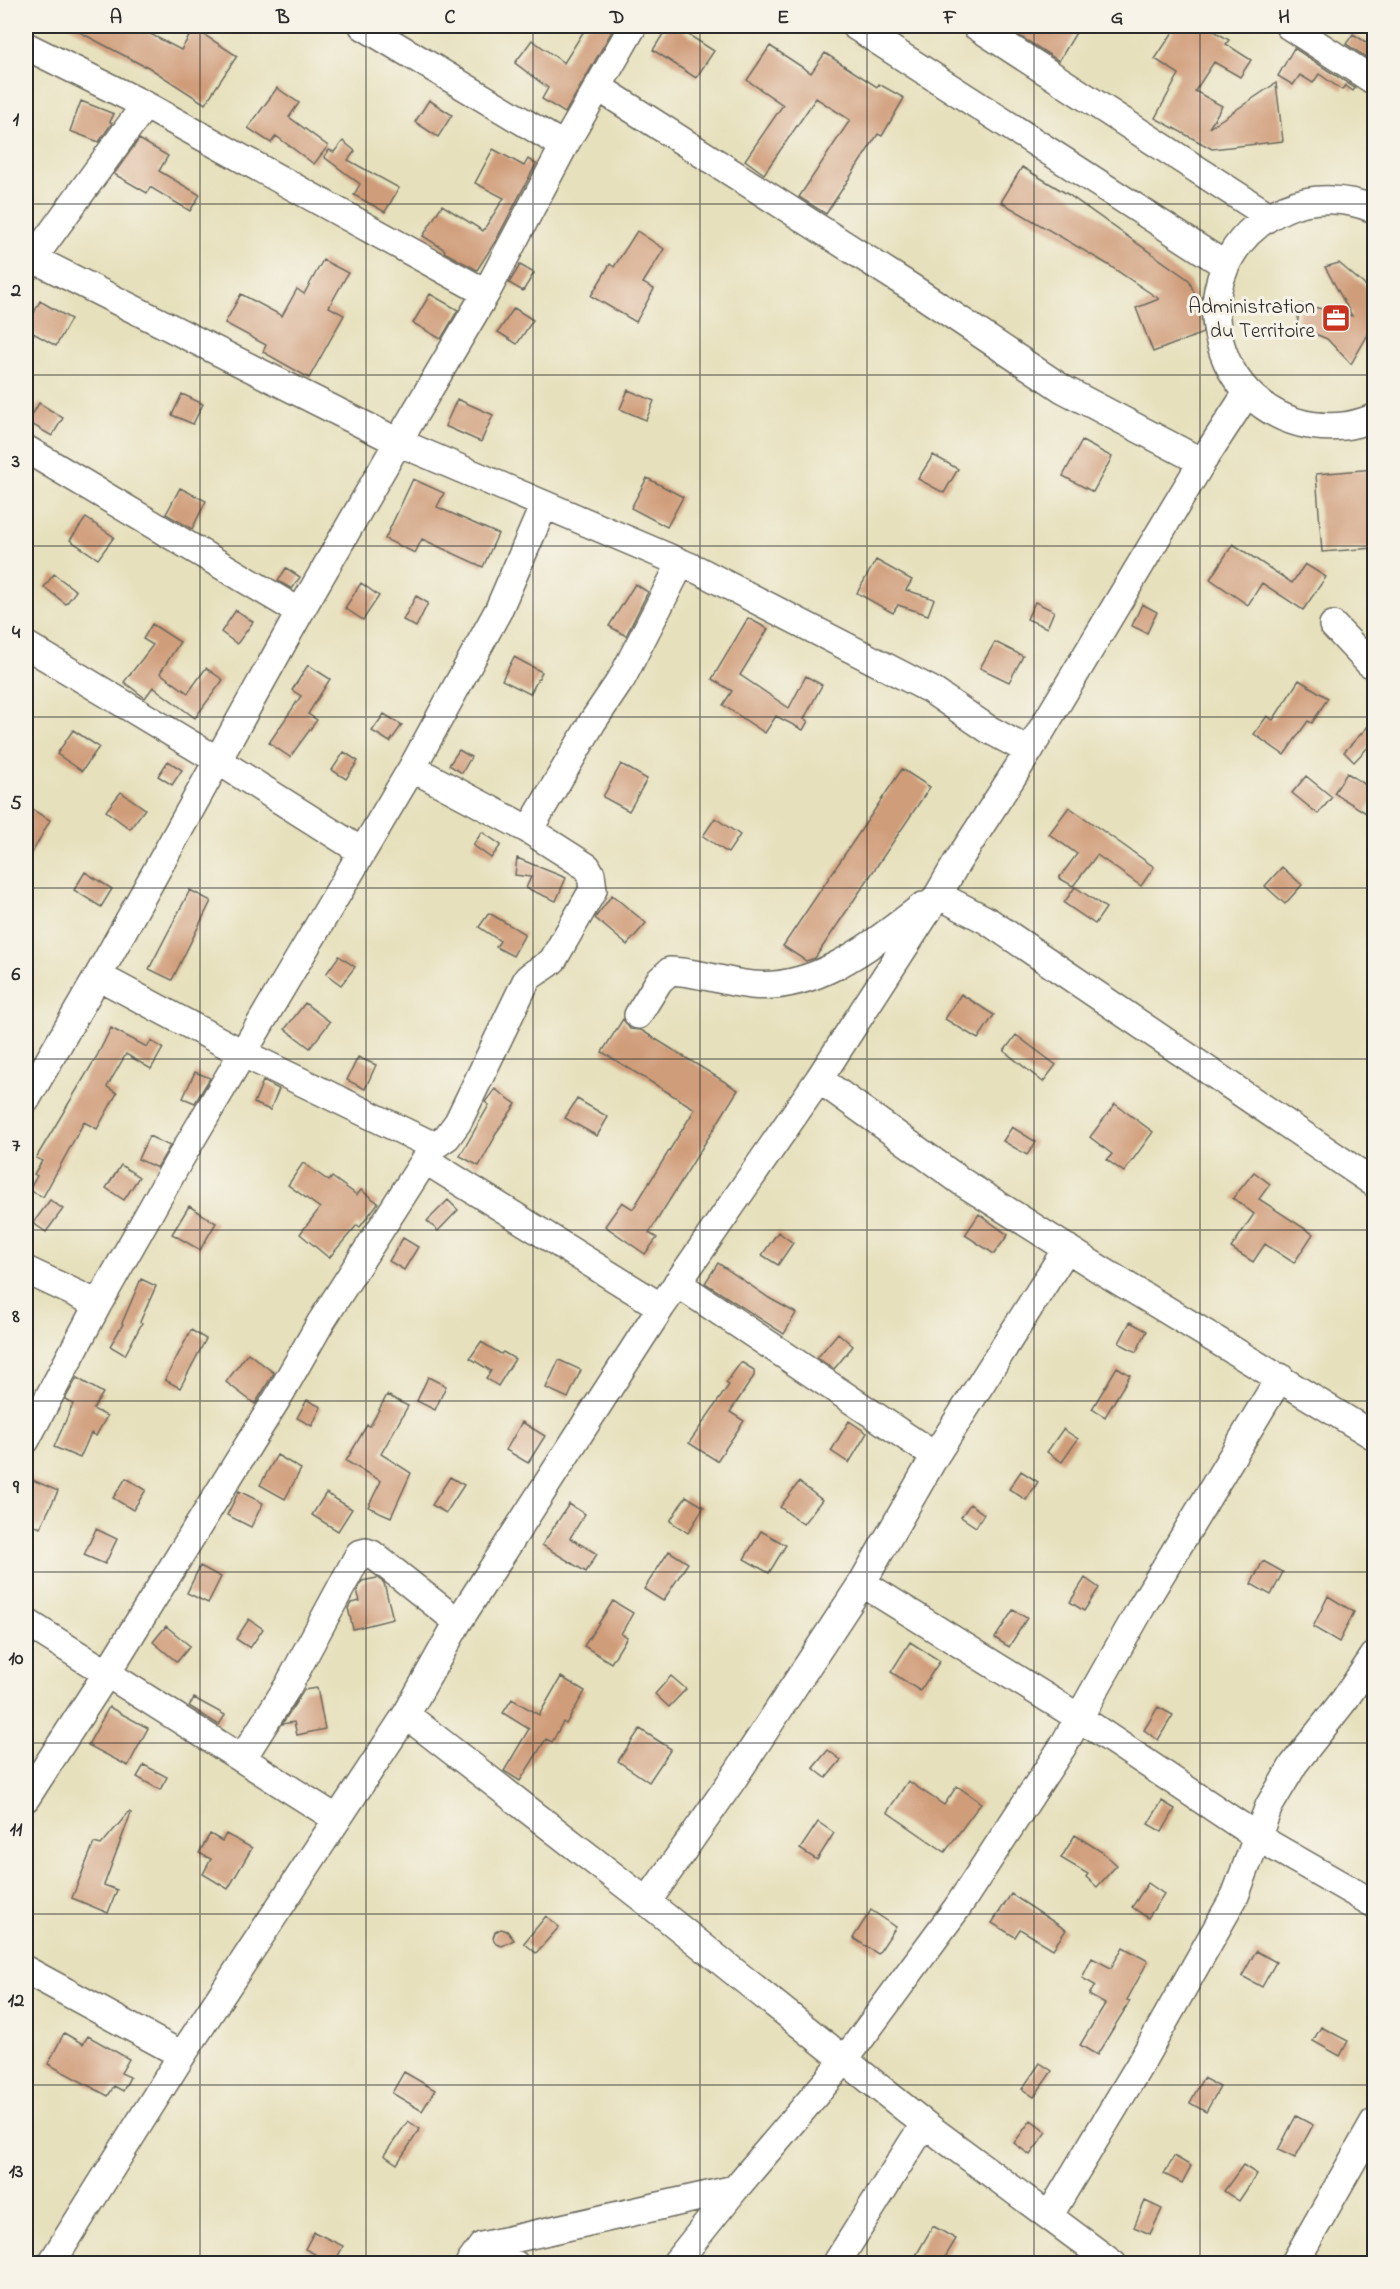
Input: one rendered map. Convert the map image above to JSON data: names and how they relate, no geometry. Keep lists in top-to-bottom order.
{
  "places": {
    "office": ["Administration du Territoire"]
  },
  "grid": {
    "columns": [
      "A",
      "B",
      "C",
      "D",
      "E",
      "F",
      "G",
      "H"
    ],
    "rows": [
      "1",
      "2",
      "3",
      "4",
      "5",
      "6",
      "7",
      "8",
      "9",
      "10",
      "11",
      "12",
      "13"
    ]
  }
}
